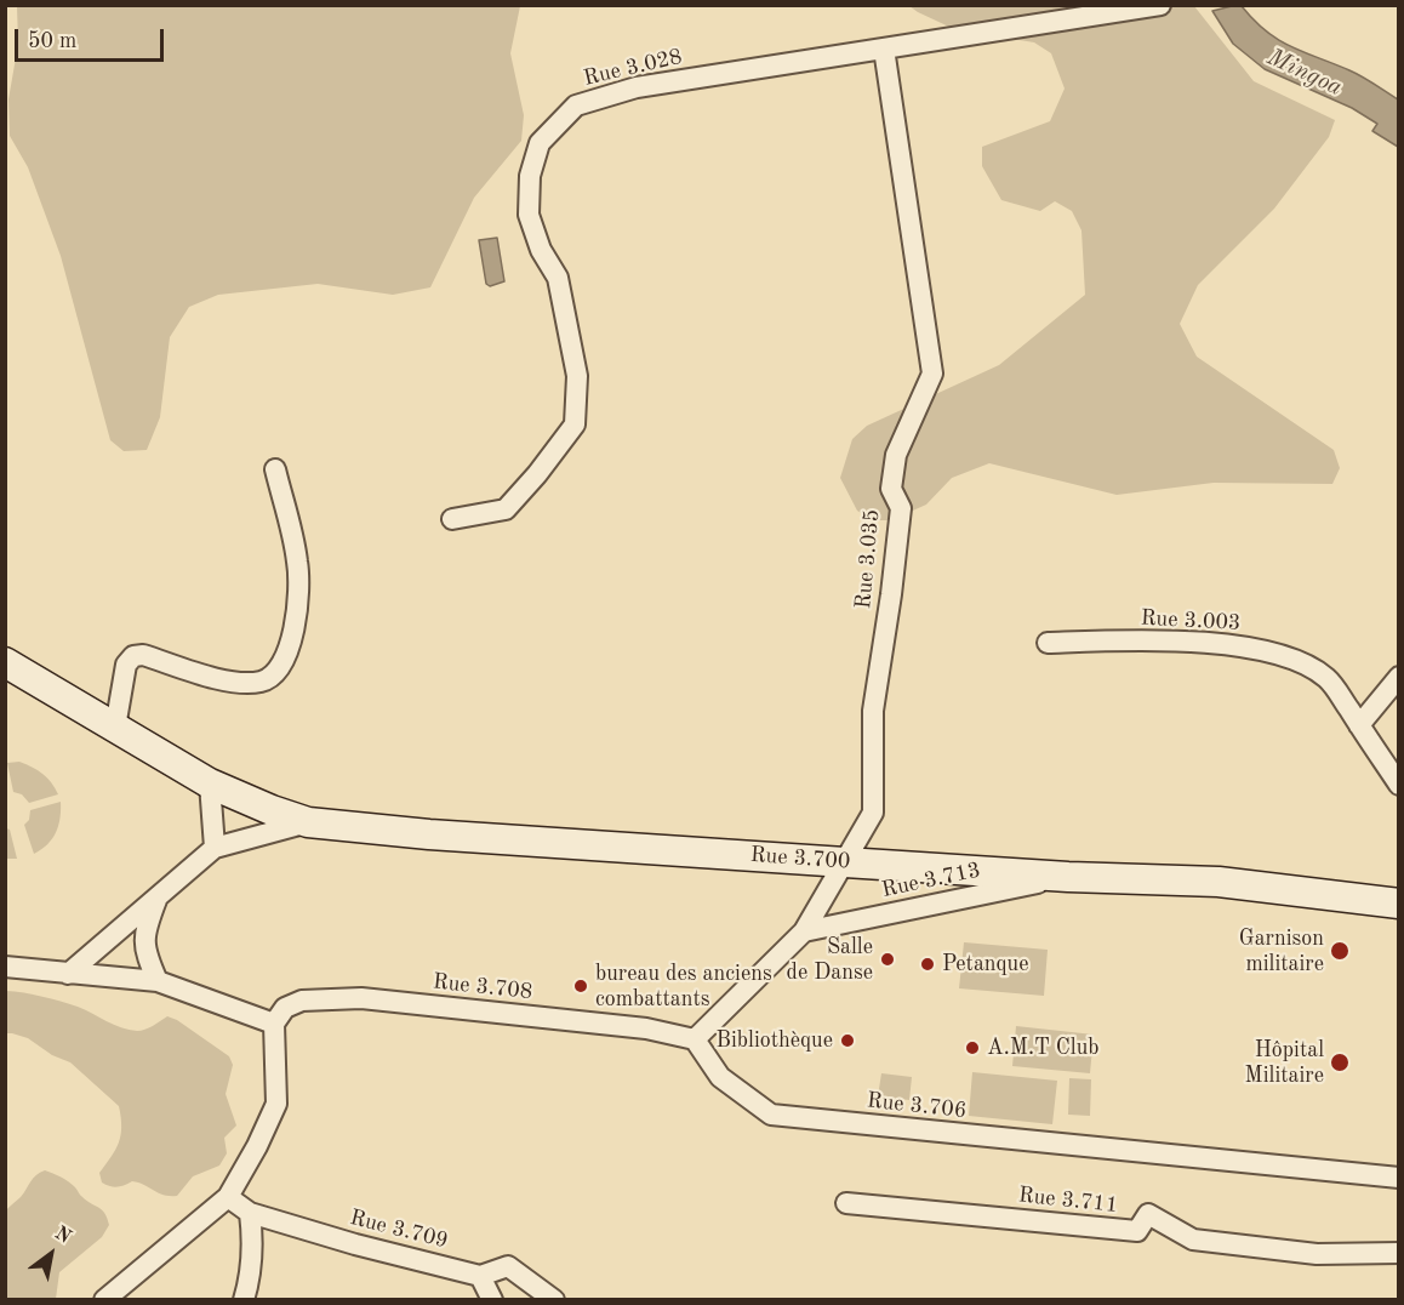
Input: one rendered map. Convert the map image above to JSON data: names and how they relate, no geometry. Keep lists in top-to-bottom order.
{
  "streets": {
    "main road": ["Rue 3.700"],
    "street": [
      "Rue 3.028",
      "Rue 3.035",
      "Rue 3.003",
      "Rue 3.713",
      "Rue 3.708",
      "Rue 3.706",
      "Rue 3.711",
      "Rue 3.709"
    ]
  },
  "crossings": [
    ["Rue 3.028", "Rue 3.035"],
    ["Rue 3.035", "Rue 3.700"],
    ["Rue 3.700", "Rue 3.713"],
    ["Rue 3.708", "Rue 3.706"]
  ],
  "water": ["Mingoa"],
  "places": [
    "Garnison militaire",
    "Salle de Danse",
    "Petanque",
    "bureau des anciens combattants",
    "Bibliothèque",
    "A.M.T Club",
    "Hôpital Militaire"
  ],
  "scale_bar": "50 m",
  "north": "top right"
}
